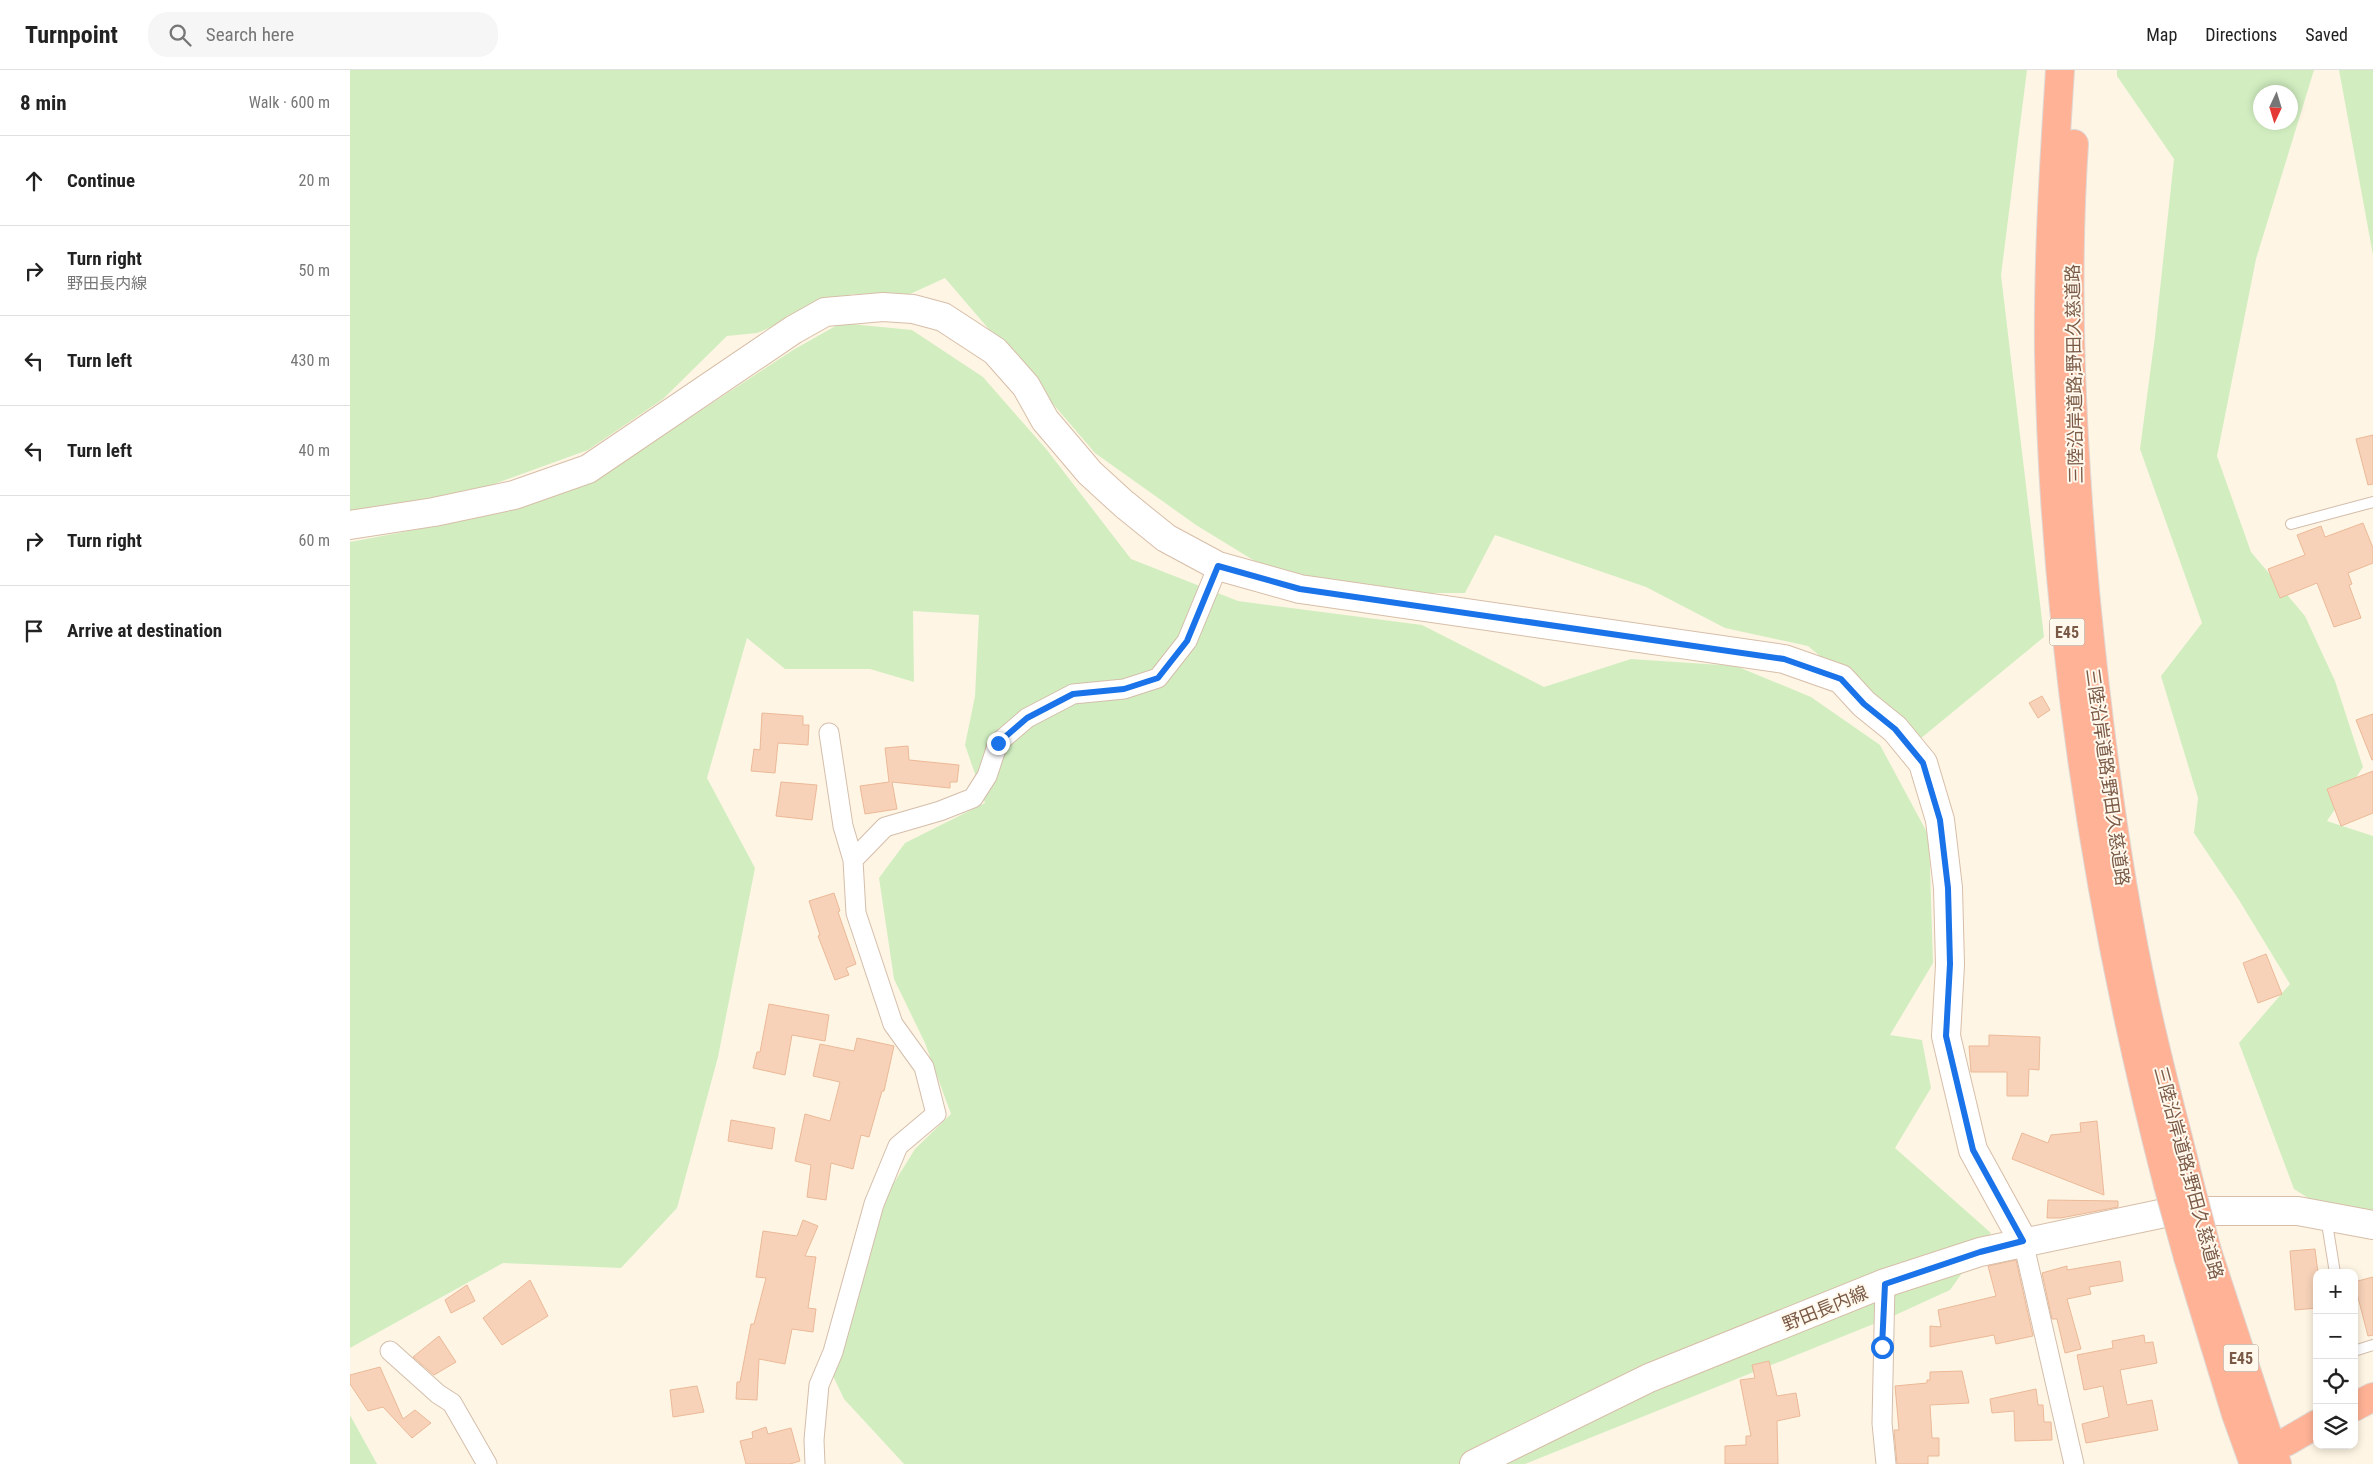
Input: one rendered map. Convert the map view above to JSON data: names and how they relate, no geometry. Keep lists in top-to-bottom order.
{
  "streets": {
    "highway": ["三陸沿岸道路;野田久慈道路", "E45"],
    "street": ["野田長内線"]
  },
  "north": "bottom",
  "page": {
    "header": "Turnpoint",
    "search": "Search here",
    "nav": ["Map", "Directions", "Saved"],
    "heading": ["8 min", "Walk · 600 m"],
    "list": [
      ["Continue", "20 m"],
      ["Turn right", "野田長内線", "50 m"],
      ["Turn left", "430 m"],
      ["Turn left", "40 m"],
      ["Turn right", "60 m"],
      "Arrive at destination"
    ],
    "map_buttons": ["+", "−"]
  }
}
